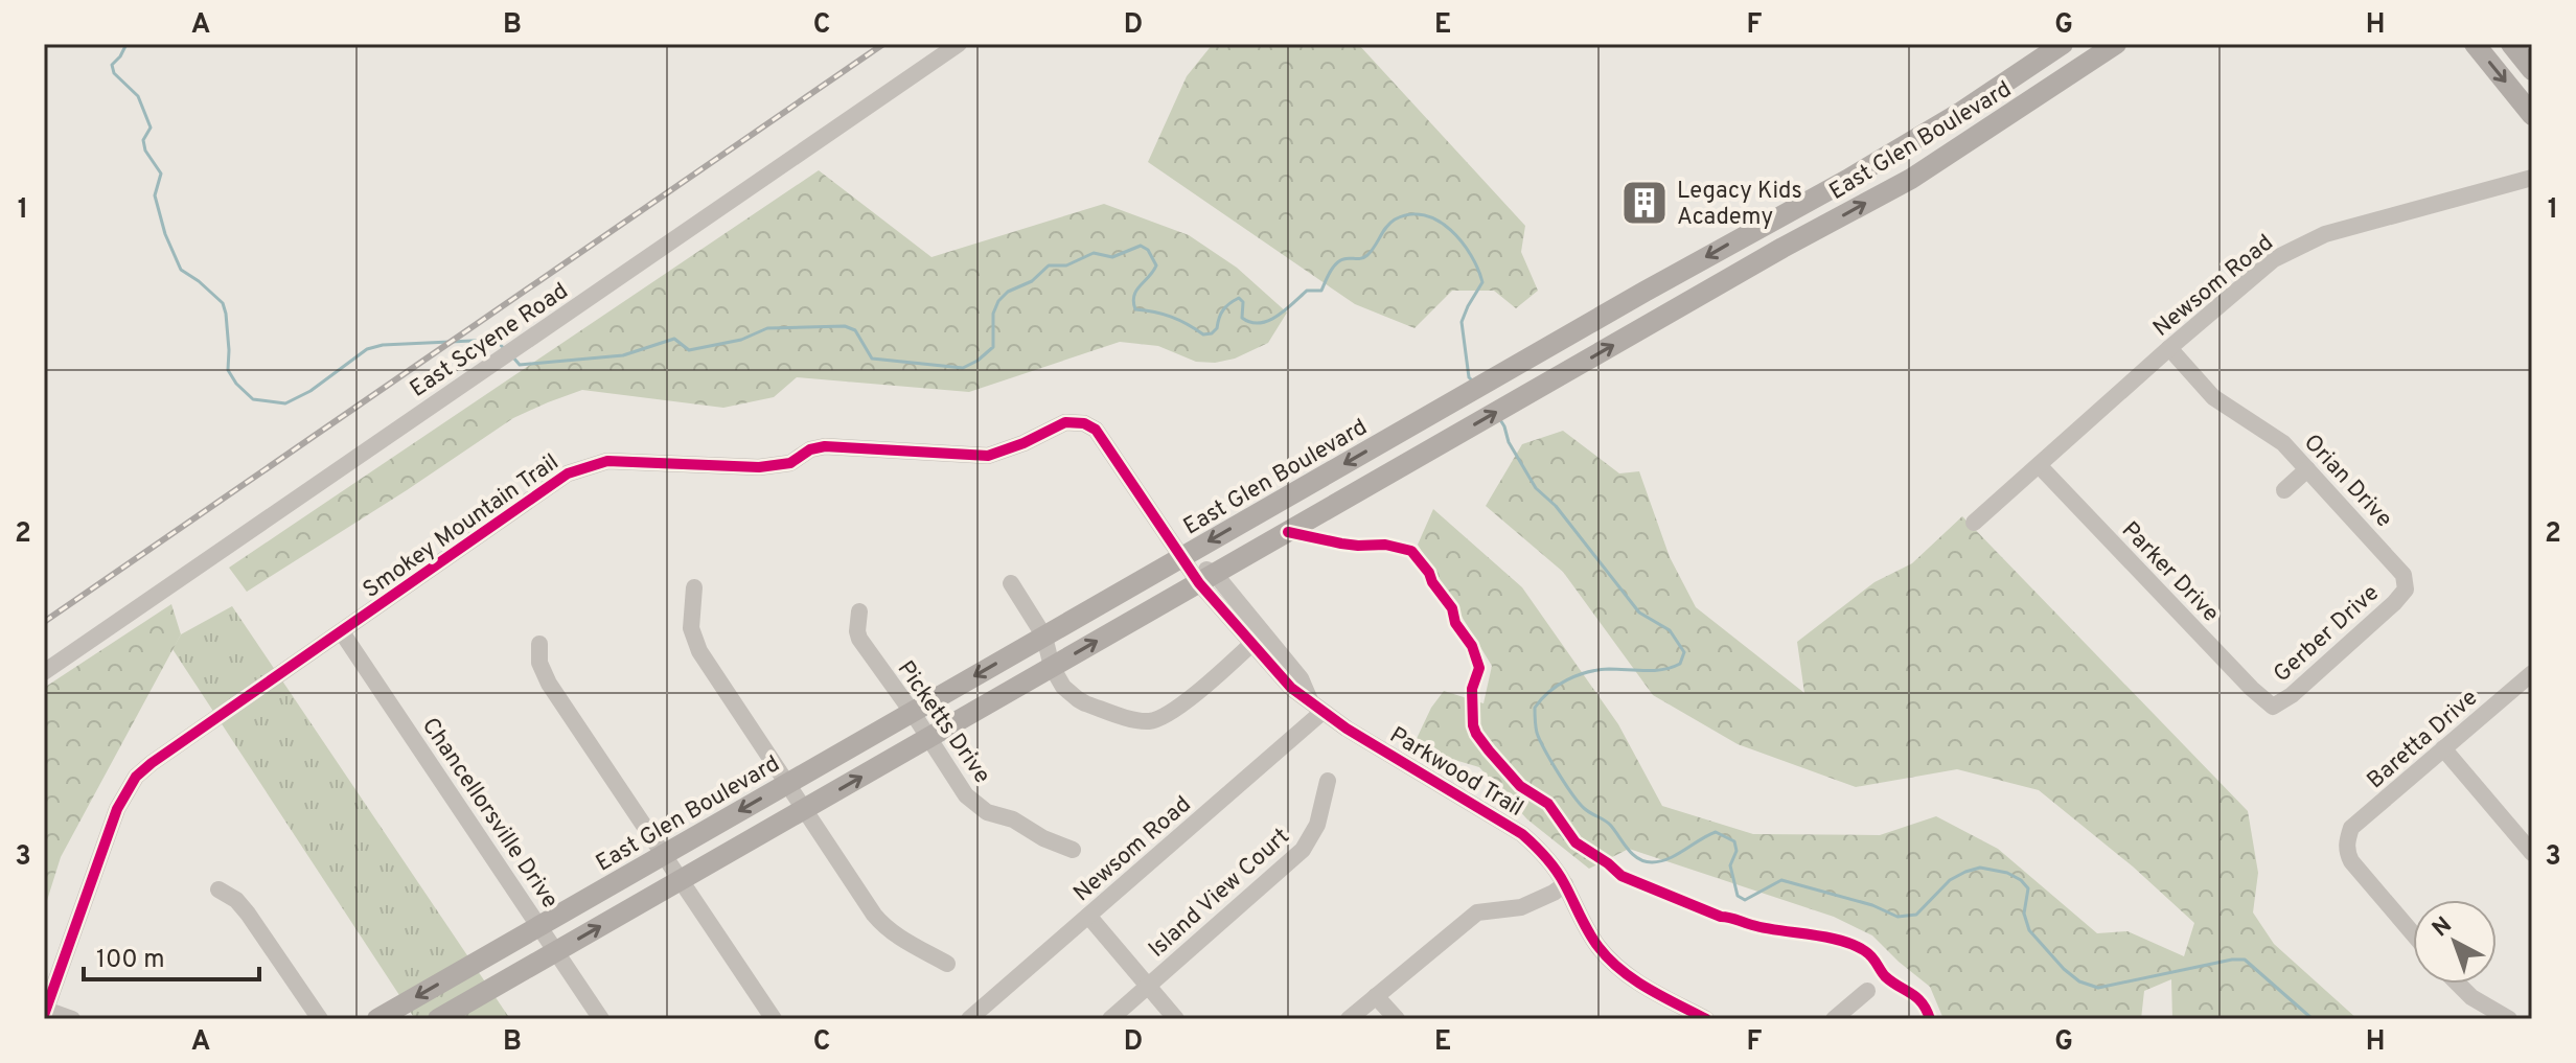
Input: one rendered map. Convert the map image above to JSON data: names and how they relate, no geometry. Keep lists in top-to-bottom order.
{
  "streets": {
    "main road": ["East Glen Boulevard"],
    "street": [
      "Newsom Road",
      "East Scyene Road",
      "Orian Drive",
      "Smokey Mountain Trail",
      "Parker Drive",
      "Gerber Drive",
      "Picketts Drive",
      "Baretta Drive",
      "Parkwood Trail",
      "Chancellorsville Drive",
      "Island View Court"
    ]
  },
  "crossings": [
    ["East Glen Boulevard", "Smokey Mountain Trail"],
    ["East Glen Boulevard", "Picketts Drive"],
    ["East Glen Boulevard", "Parkwood Trail"],
    ["East Glen Boulevard", "Chancellorsville Drive"],
    ["Newsom Road", "Orian Drive"],
    ["Newsom Road", "Parker Drive"],
    ["Newsom Road", "Parkwood Trail"],
    ["Orian Drive", "Gerber Drive"],
    ["Smokey Mountain Trail", "Parkwood Trail"],
    ["Smokey Mountain Trail", "Chancellorsville Drive"],
    ["Parker Drive", "Gerber Drive"]
  ],
  "places": {
    "building": ["Legacy Kids Academy"]
  },
  "scale_bar": "100 m",
  "north": "top left",
  "grid": {
    "columns": [
      "A",
      "B",
      "C",
      "D",
      "E",
      "F",
      "G",
      "H"
    ],
    "rows": ["1", "2", "3"]
  }
}
